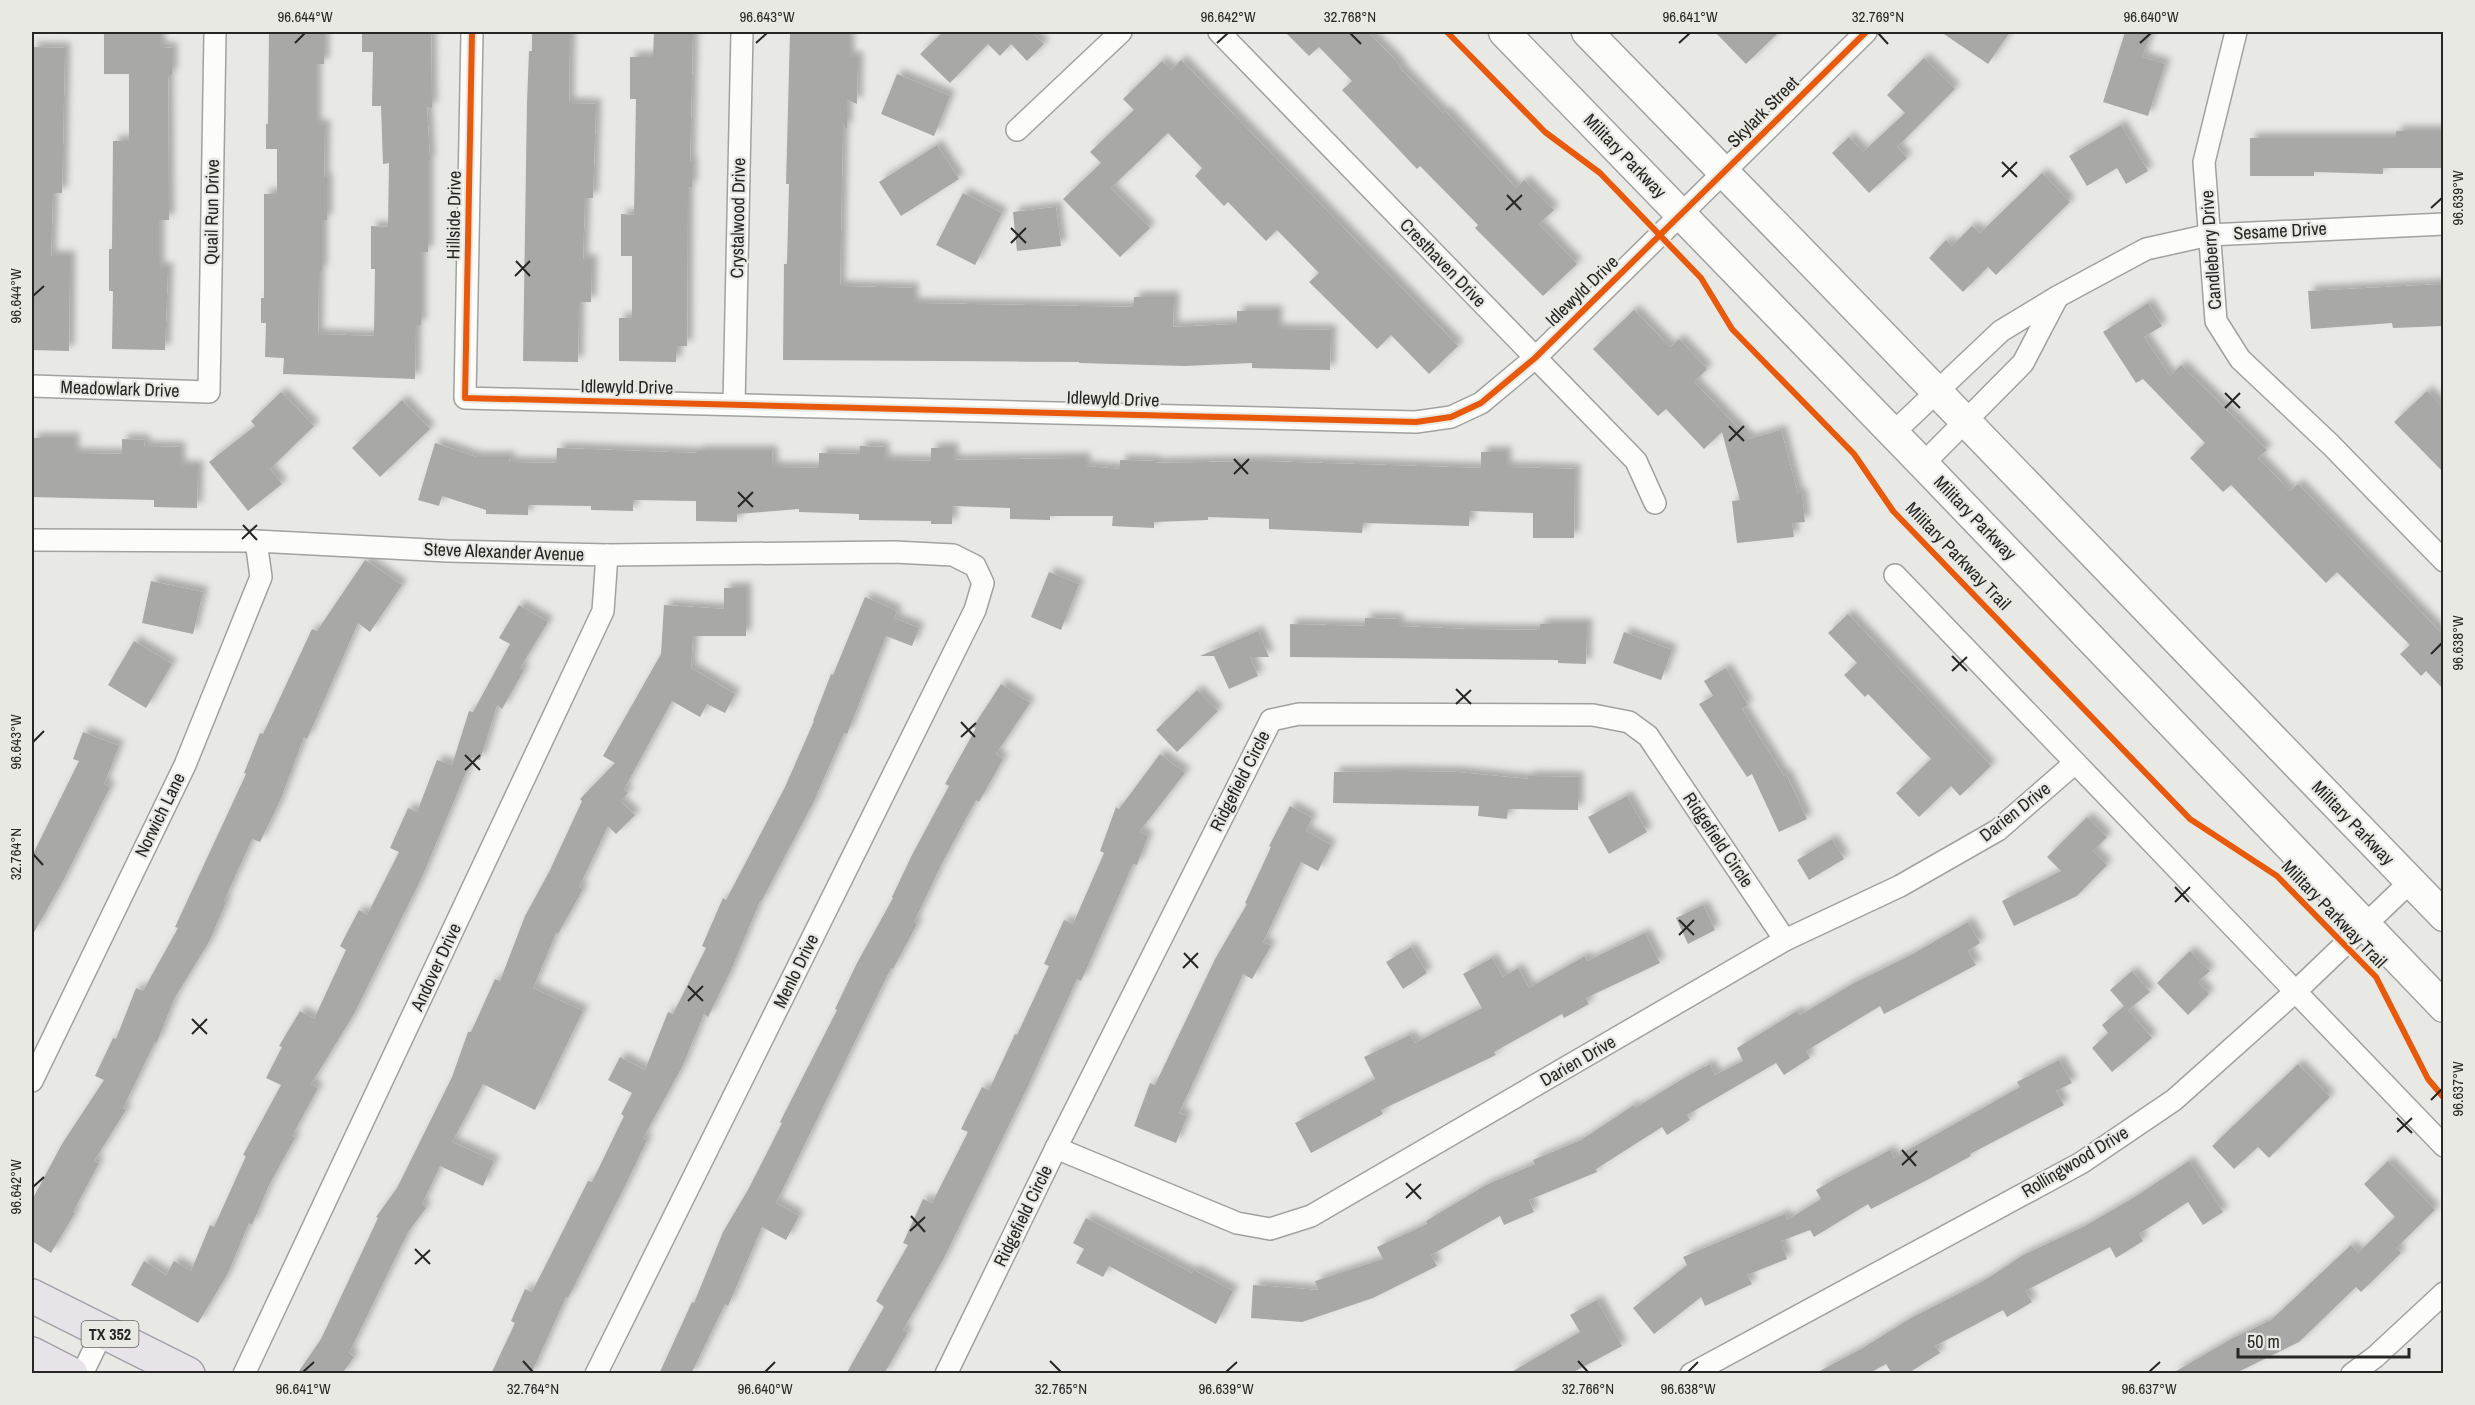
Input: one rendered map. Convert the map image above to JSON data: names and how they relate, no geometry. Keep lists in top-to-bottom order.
{
  "streets": {
    "main road": ["Military Parkway", "TX 352"],
    "street": [
      "Skylark Street",
      "Quail Run Drive",
      "Hillside Drive",
      "Crystalwood Drive",
      "Sesame Drive",
      "Candleberry Drive",
      "Cresthaven Drive",
      "Idlewyld Drive",
      "Meadowlark Drive",
      "Steve Alexander Avenue",
      "Ridgefield Circle",
      "Darien Drive",
      "Norwich Lane",
      "Andover Drive",
      "Menlo Drive",
      "Rollingwood Drive"
    ],
    "cycle path": ["Military Parkway Trail"]
  },
  "crossings": [
    ["Skylark Street", "Military Parkway"],
    ["Skylark Street", "Idlewyld Drive"],
    ["Military Parkway", "Sesame Drive"],
    ["Military Parkway", "Idlewyld Drive"],
    ["Military Parkway", "Rollingwood Drive"],
    ["Quail Run Drive", "Meadowlark Drive"],
    ["Hillside Drive", "Idlewyld Drive"],
    ["Crystalwood Drive", "Idlewyld Drive"],
    ["Sesame Drive", "Candleberry Drive"],
    ["Cresthaven Drive", "Idlewyld Drive"],
    ["Steve Alexander Avenue", "Norwich Lane"],
    ["Steve Alexander Avenue", "Andover Drive"],
    ["Steve Alexander Avenue", "Menlo Drive"],
    ["Ridgefield Circle", "Darien Drive"]
  ],
  "scale_bar": "50 m",
  "coordinates": [
    "96.644°W",
    "96.643°W",
    "96.642°W",
    "32.768°N",
    "96.641°W",
    "32.769°N",
    "96.640°W",
    "96.639°W",
    "96.638°W",
    "32.764°N",
    "96.637°W",
    "32.765°N",
    "32.766°N"
  ]
}
